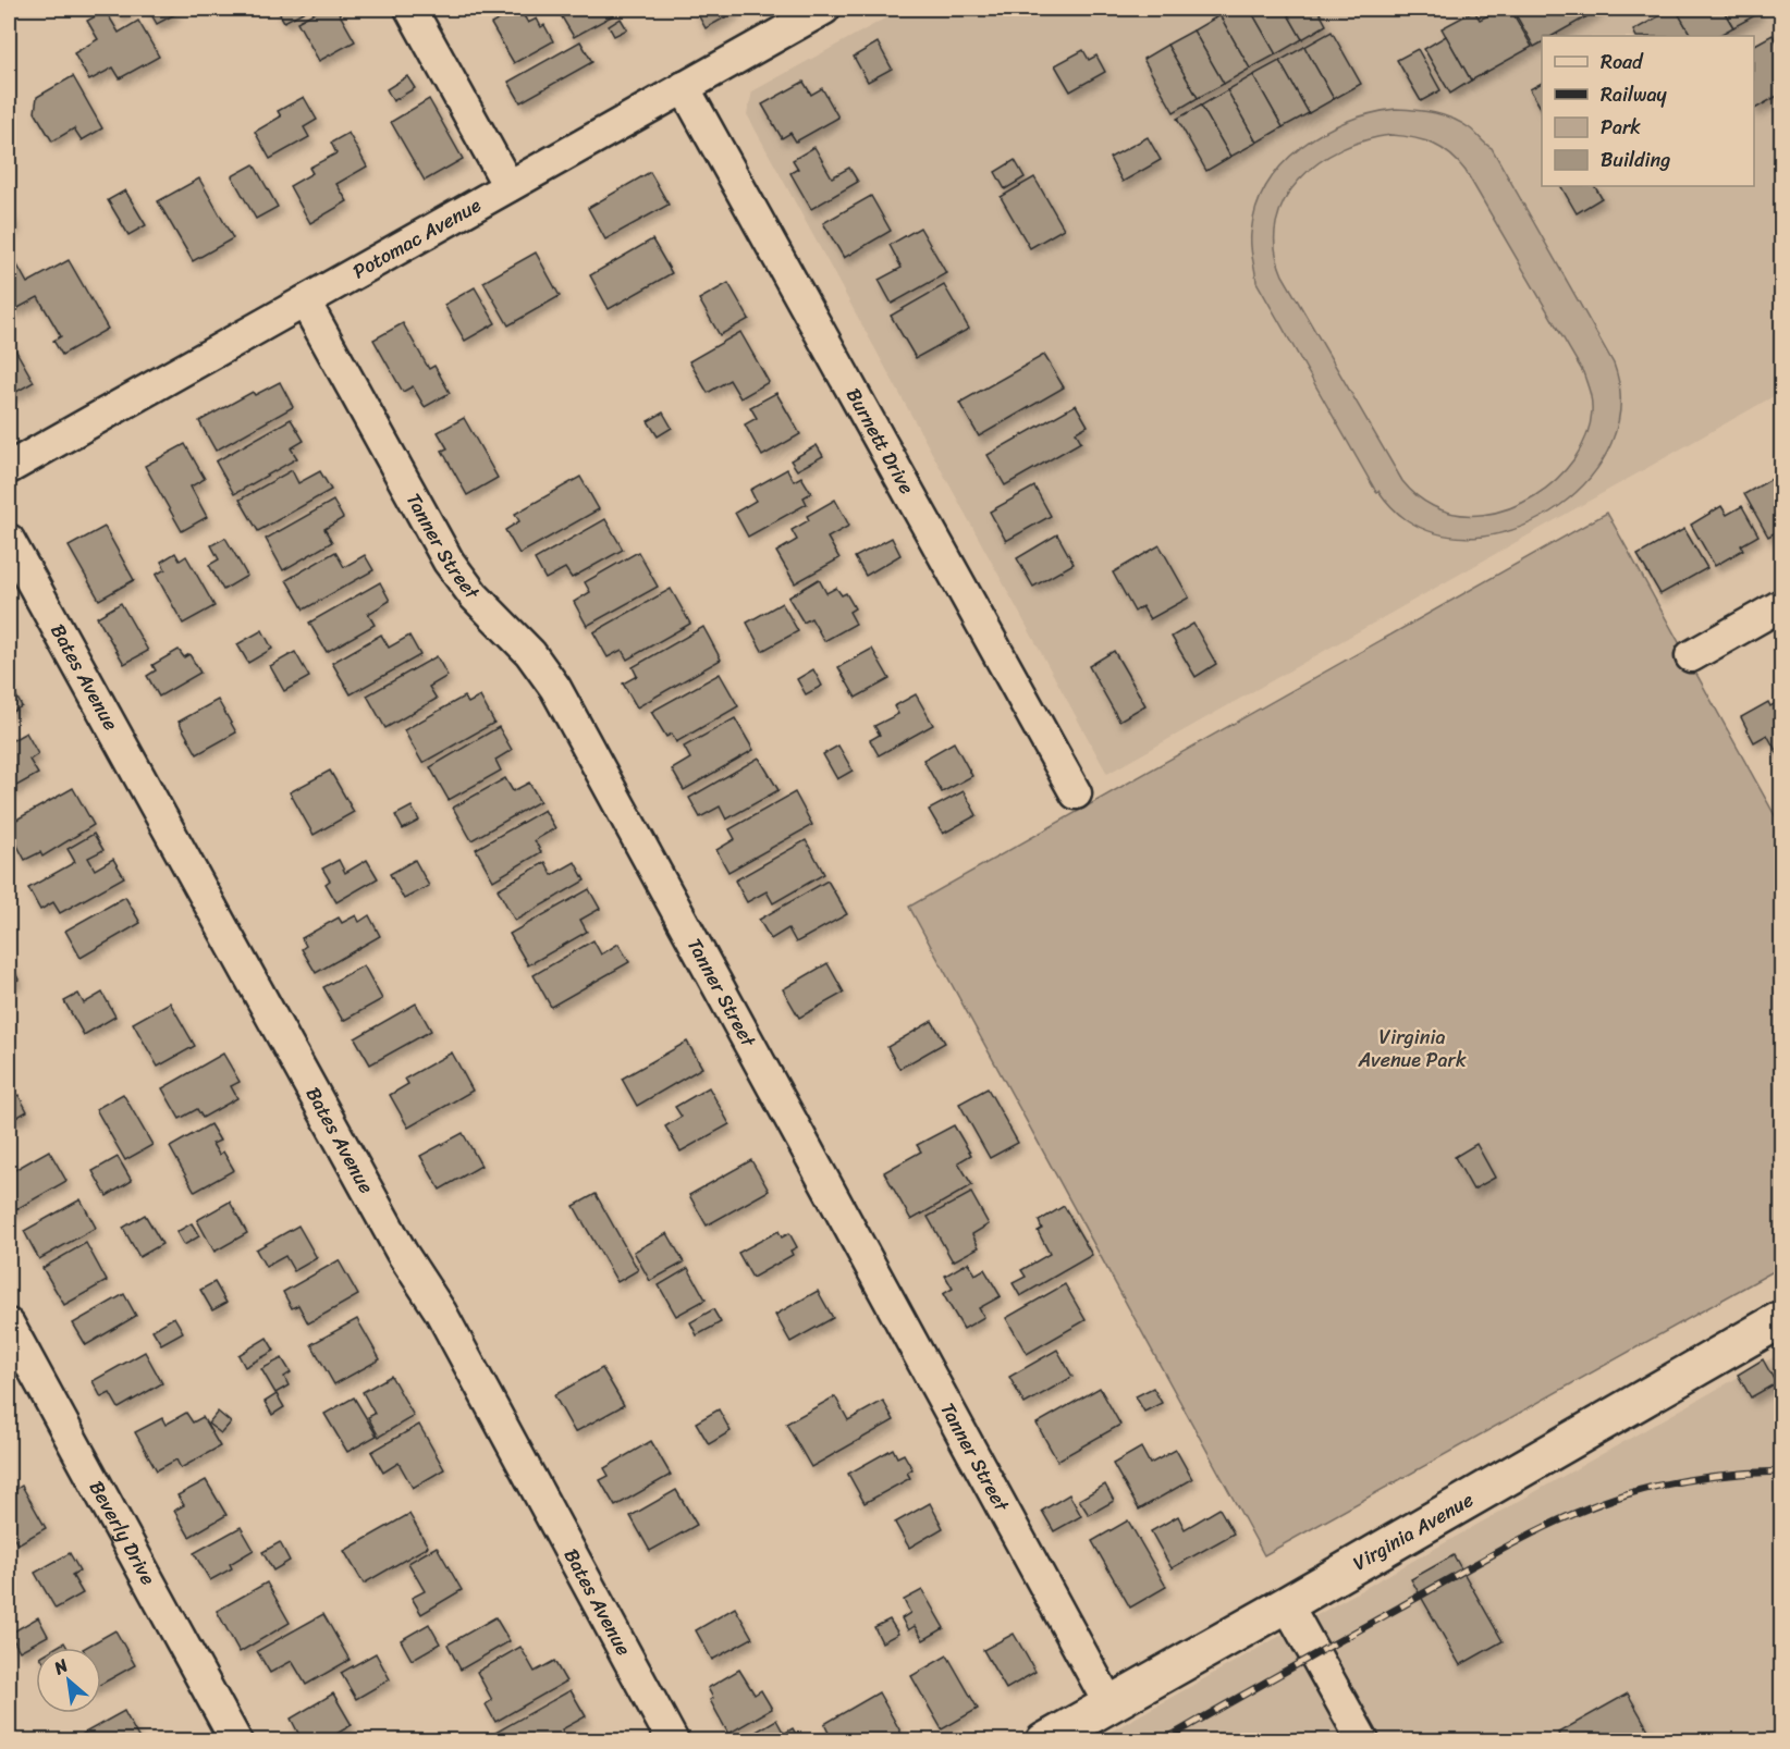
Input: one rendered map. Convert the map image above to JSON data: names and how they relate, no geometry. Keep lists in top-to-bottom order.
{
  "streets": {
    "street": [
      "Potomac Avenue",
      "Burnett Drive",
      "Tanner Street",
      "Bates Avenue",
      "Virginia Avenue",
      "Beverly Drive"
    ]
  },
  "crossings": [
    ["Potomac Avenue", "Burnett Drive"],
    ["Potomac Avenue", "Tanner Street"],
    ["Tanner Street", "Virginia Avenue"]
  ],
  "parks": ["Virginia Avenue Park"],
  "legend": [
    "Road",
    "Railway",
    "Park",
    "Building"
  ],
  "north": "top left"
}
